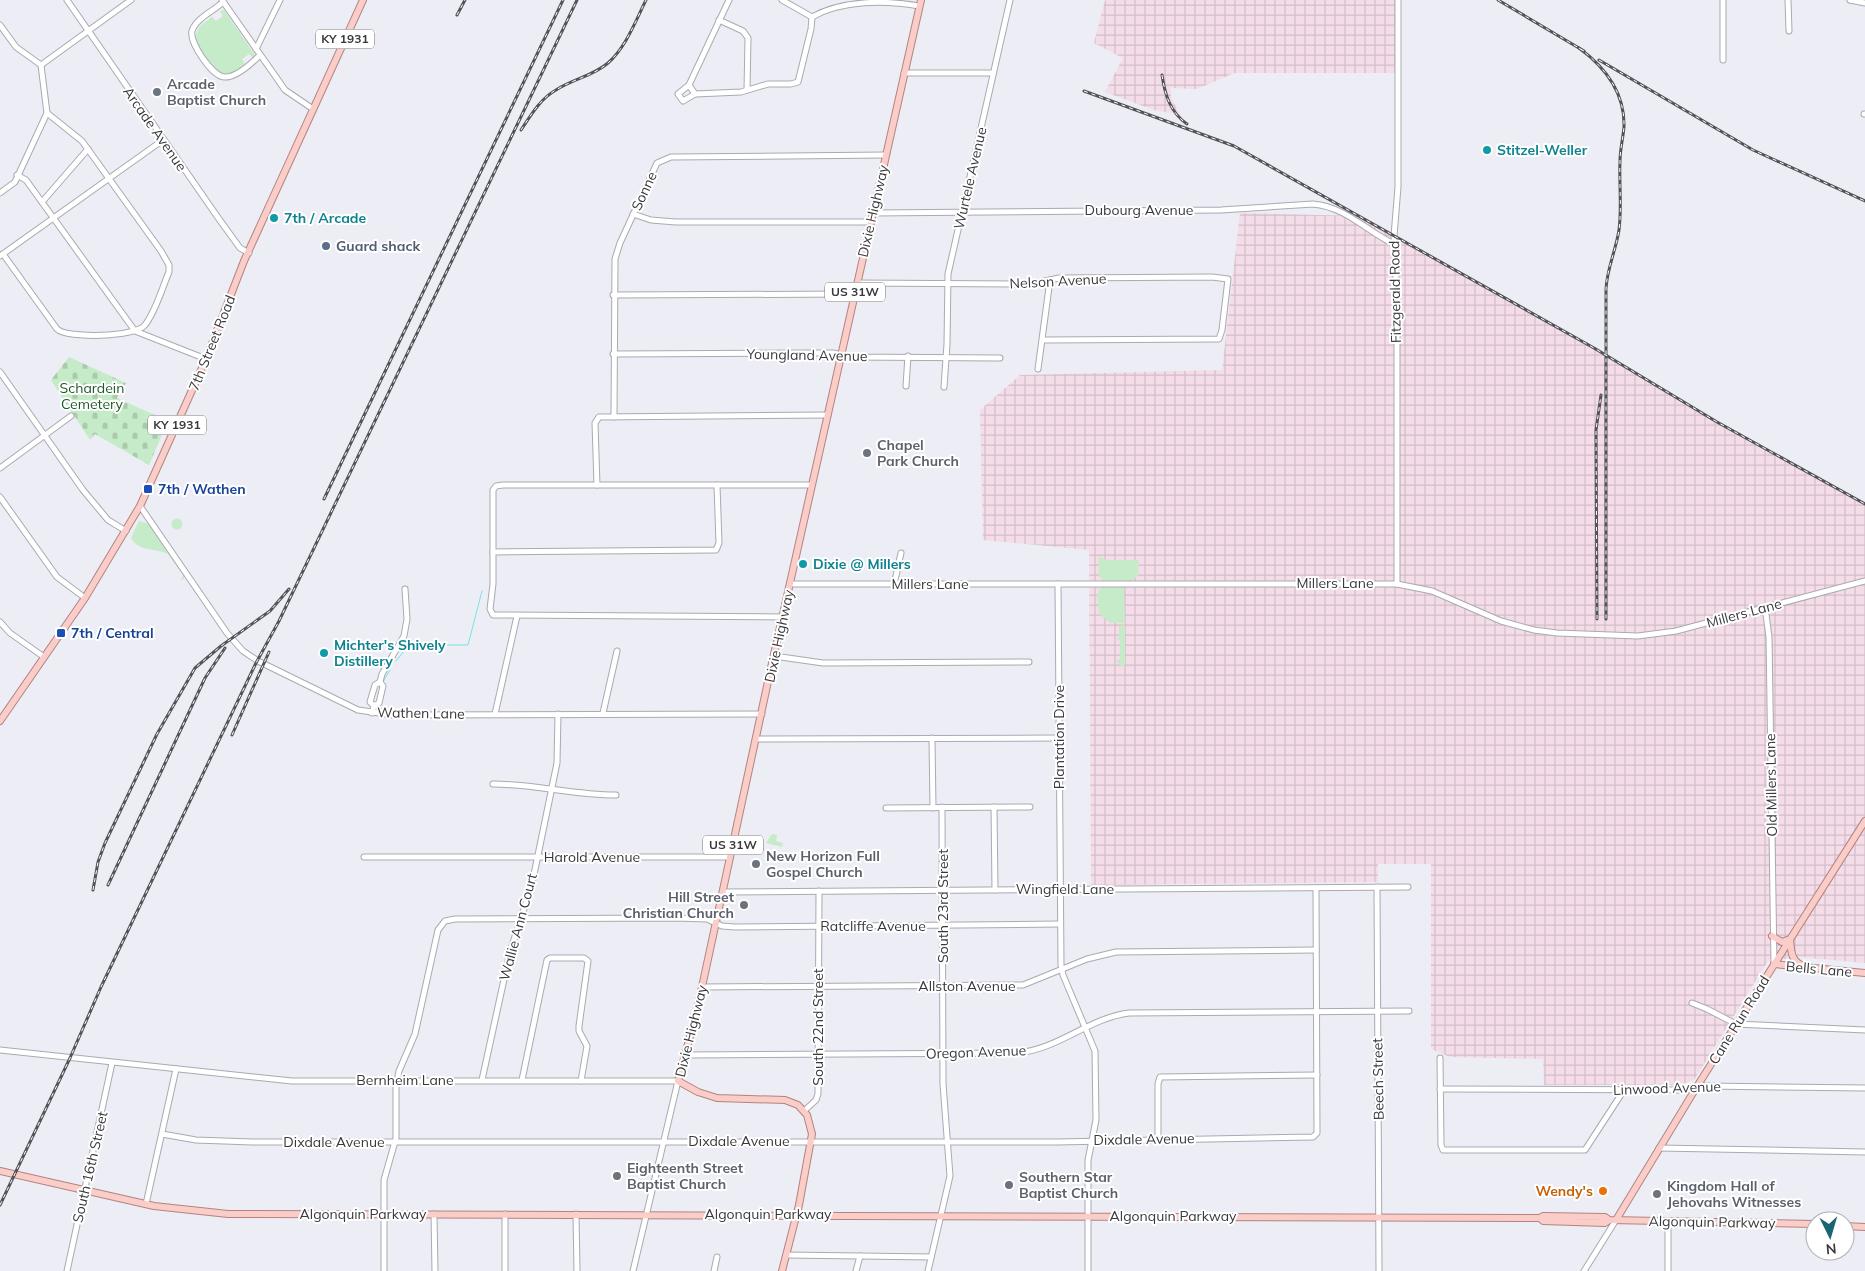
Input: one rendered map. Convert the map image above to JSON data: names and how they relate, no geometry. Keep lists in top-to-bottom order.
{
  "streets": {
    "main road": [
      "KY 1931",
      "Dixie Highway",
      "US 31W",
      "7th Street Road",
      "Bells Lane",
      "Cane Run Road",
      "Bernheim Lane",
      "Algonquin Parkway"
    ],
    "street": [
      "Arcade Avenue",
      "Wurtele Avenue",
      "Sonne",
      "Dubourg Avenue",
      "Nelson Avenue",
      "Fitzgerald Road",
      "Youngland Avenue",
      "Millers Lane",
      "Wathen Lane",
      "Plantation Drive",
      "Old Millers Lane",
      "Harold Avenue",
      "Wingfield Lane",
      "South 23rd Street",
      "Ratcliffe Avenue",
      "Wallie Ann Court",
      "Allston Avenue",
      "South 22nd Street",
      "Oregon Avenue",
      "Beech Street",
      "Linwood Avenue",
      "Dixdale Avenue",
      "South 16th Street"
    ]
  },
  "crossings": [
    ["Arcade Avenue", "7th Street Road"],
    ["Wurtele Avenue", "Dubourg Avenue"],
    ["Wurtele Avenue", "Nelson Avenue"],
    ["Wurtele Avenue", "Youngland Avenue"],
    ["Sonne", "Dixie Highway"],
    ["Sonne", "Youngland Avenue"],
    ["Dubourg Avenue", "Dixie Highway"],
    ["Dubourg Avenue", "Fitzgerald Road"],
    ["Dixie Highway", "Nelson Avenue"],
    ["Dixie Highway", "Youngland Avenue"],
    ["Dixie Highway", "Millers Lane"],
    ["Dixie Highway", "Wathen Lane"],
    ["Dixie Highway", "Harold Avenue"],
    ["Dixie Highway", "Wingfield Lane"],
    ["Dixie Highway", "Ratcliffe Avenue"],
    ["Dixie Highway", "Allston Avenue"],
    ["Dixie Highway", "Oregon Avenue"],
    ["Dixie Highway", "Bernheim Lane"],
    ["Dixie Highway", "Dixdale Avenue"],
    ["Dixie Highway", "Algonquin Parkway"],
    ["Fitzgerald Road", "Millers Lane"],
    ["7th Street Road", "Wathen Lane"],
    ["Millers Lane", "Plantation Drive"],
    ["Millers Lane", "Old Millers Lane"],
    ["Wathen Lane", "Wallie Ann Court"],
    ["Plantation Drive", "Wingfield Lane"],
    ["Plantation Drive", "Ratcliffe Avenue"],
    ["Plantation Drive", "Allston Avenue"],
    ["Old Millers Lane", "Bells Lane"],
    ["Old Millers Lane", "Cane Run Road"],
    ["Harold Avenue", "Wallie Ann Court"],
    ["Wingfield Lane", "South 23rd Street"],
    ["Wingfield Lane", "South 22nd Street"],
    ["Wingfield Lane", "Beech Street"],
    ["South 23rd Street", "Ratcliffe Avenue"],
    ["South 23rd Street", "Allston Avenue"],
    ["South 23rd Street", "Oregon Avenue"],
    ["South 23rd Street", "Dixdale Avenue"],
    ["South 23rd Street", "Algonquin Parkway"],
    ["Ratcliffe Avenue", "Wallie Ann Court"],
    ["Ratcliffe Avenue", "South 22nd Street"],
    ["Ratcliffe Avenue", "Bernheim Lane"],
    ["Wallie Ann Court", "Bernheim Lane"],
    ["Bells Lane", "Cane Run Road"],
    ["Allston Avenue", "South 22nd Street"],
    ["Cane Run Road", "Linwood Avenue"],
    ["Cane Run Road", "Algonquin Parkway"],
    ["South 22nd Street", "Oregon Avenue"],
    ["South 22nd Street", "Bernheim Lane"],
    ["Oregon Avenue", "Beech Street"],
    ["Beech Street", "Algonquin Parkway"],
    ["Bernheim Lane", "South 16th Street"],
    ["South 16th Street", "Algonquin Parkway"]
  ],
  "parks": ["Schardein Cemetery"],
  "places": {
    "other": [
      "Arcade Baptist Church",
      "Stitzel-Weller",
      "7th / Arcade",
      "Guard shack",
      "Chapel Park Church",
      "Dixie @ Millers",
      "Michter's Shively Distillery",
      "New Horizon Full Gospel Church",
      "Hill Street Christian Church",
      "Eighteenth Street Baptist Church",
      "Southern Star Baptist Church",
      "Wendy's",
      "Kingdom Hall of Jehovahs Witnesses"
    ],
    "transit": ["7th / Wathen", "7th / Central"]
  },
  "north": "bottom"
}
